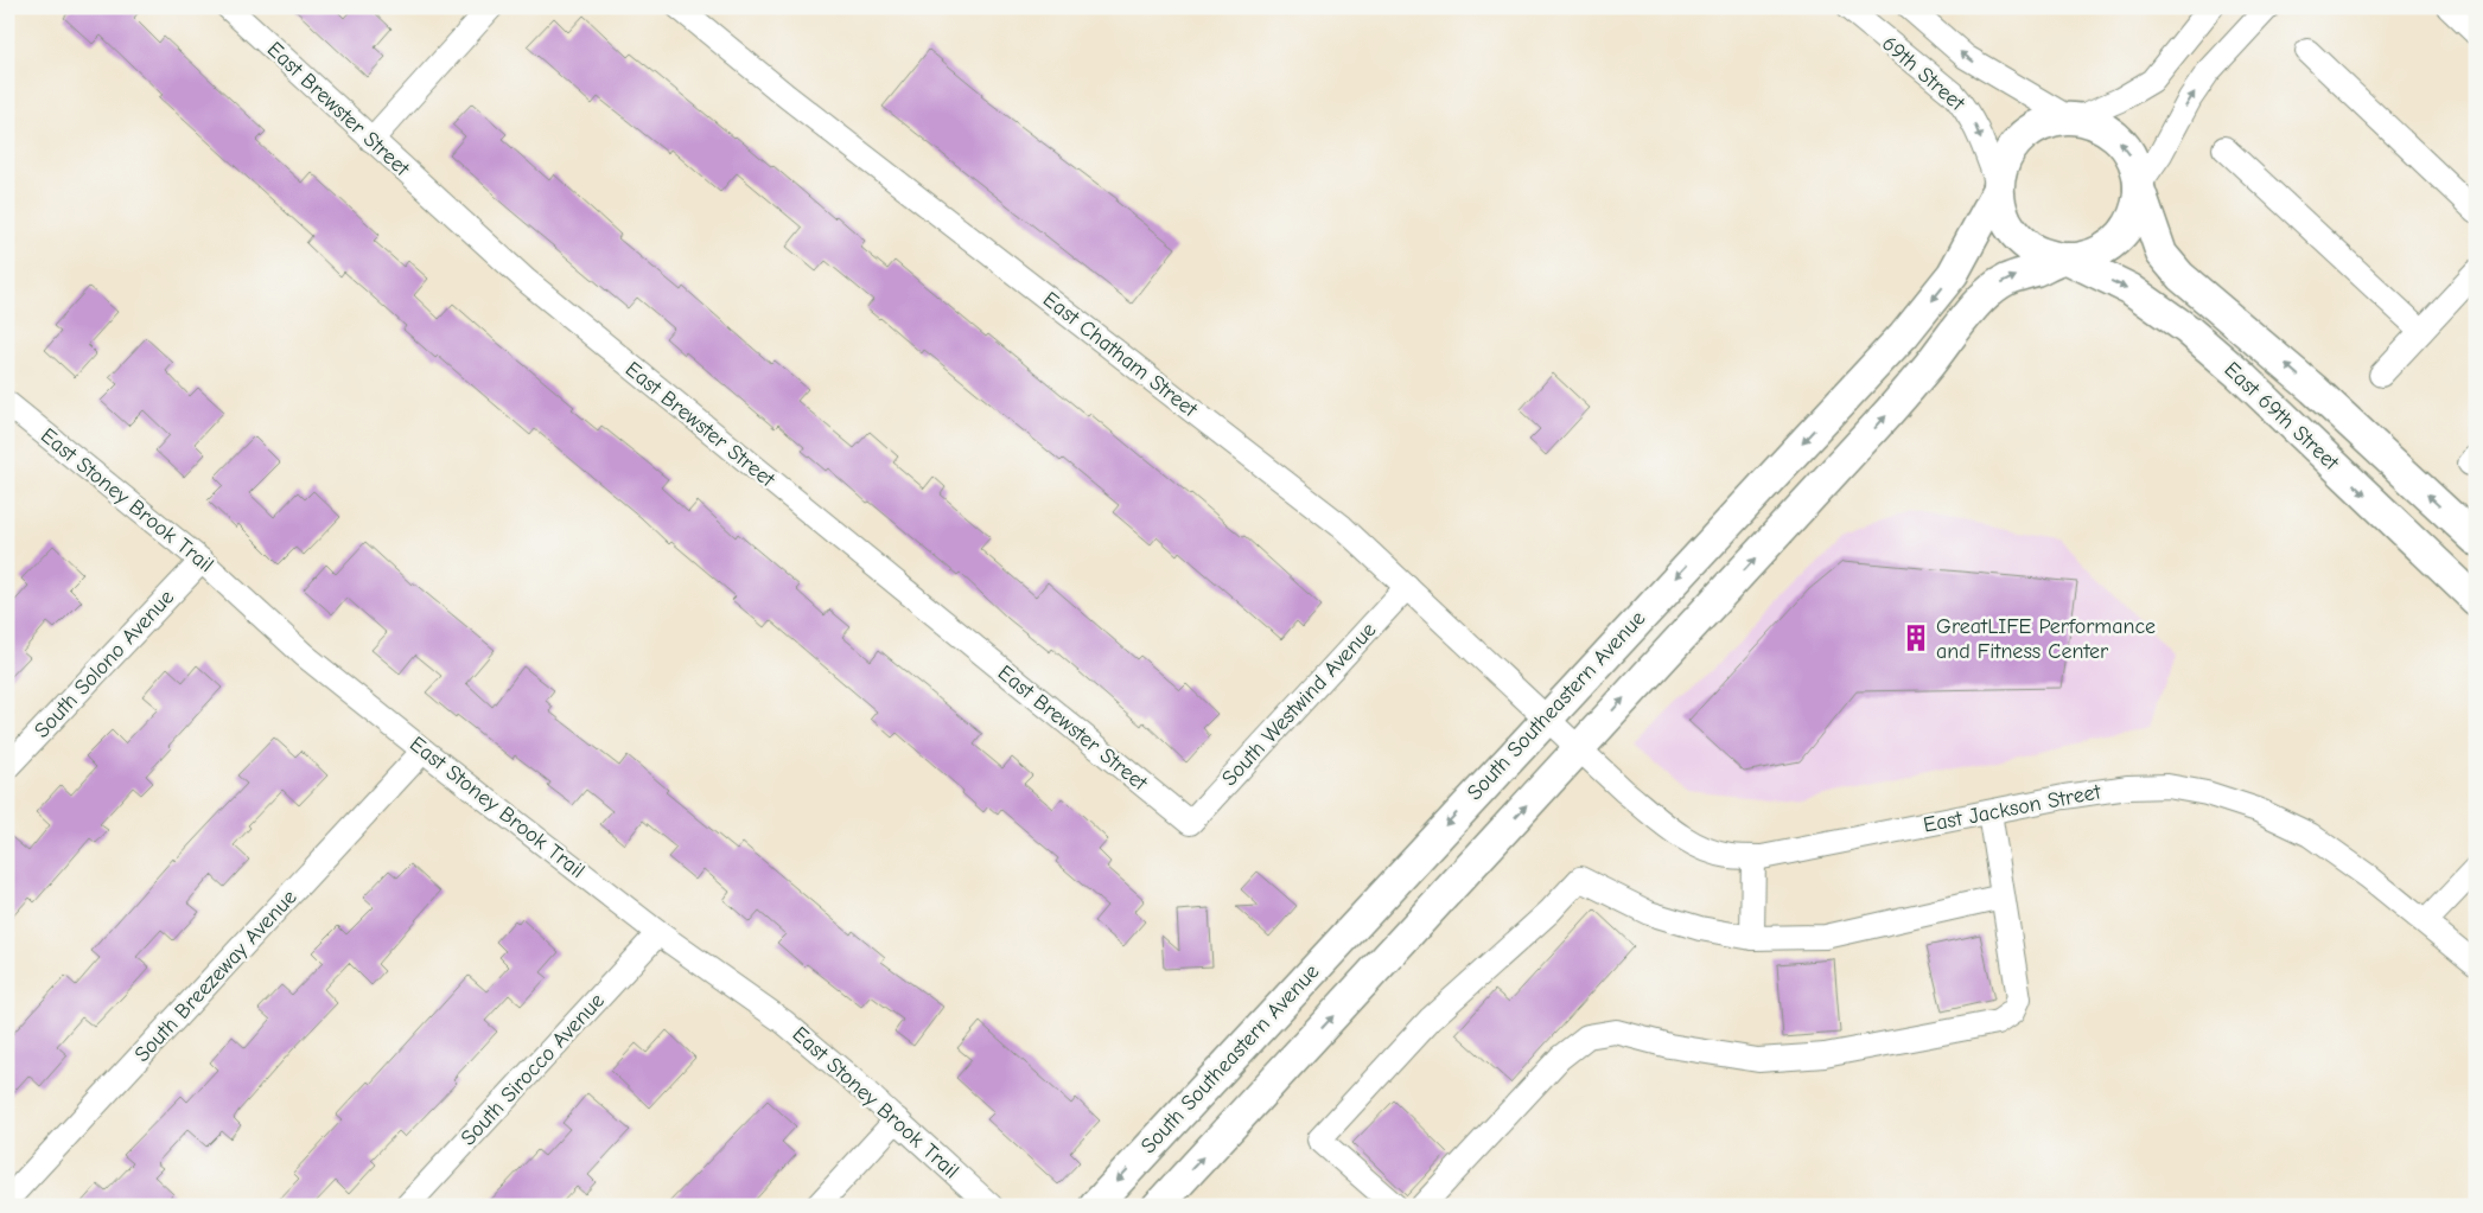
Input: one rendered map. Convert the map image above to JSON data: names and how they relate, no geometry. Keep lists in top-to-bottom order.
{
  "streets": {
    "main road": ["East 69th Street", "South Southeastern Avenue"],
    "street": [
      "69th Street",
      "East Brewster Street",
      "East Chatham Street",
      "East Stoney Brook Trail",
      "South Solono Avenue",
      "South Westwind Avenue",
      "East Jackson Street",
      "South Breezeway Avenue",
      "South Sirocco Avenue"
    ]
  },
  "crossings": [
    ["69th Street", "East 69th Street"],
    ["69th Street", "South Southeastern Avenue"],
    ["East Brewster Street", "South Westwind Avenue"],
    ["East Chatham Street", "South Westwind Avenue"],
    ["East Chatham Street", "South Southeastern Avenue"],
    ["East Chatham Street", "East Jackson Street"],
    ["East 69th Street", "South Southeastern Avenue"],
    ["East Stoney Brook Trail", "South Solono Avenue"],
    ["East Stoney Brook Trail", "South Breezeway Avenue"],
    ["East Stoney Brook Trail", "South Sirocco Avenue"],
    ["South Southeastern Avenue", "East Jackson Street"]
  ],
  "places": {
    "building": ["GreatLIFE Performance and Fitness Center"]
  }
}
